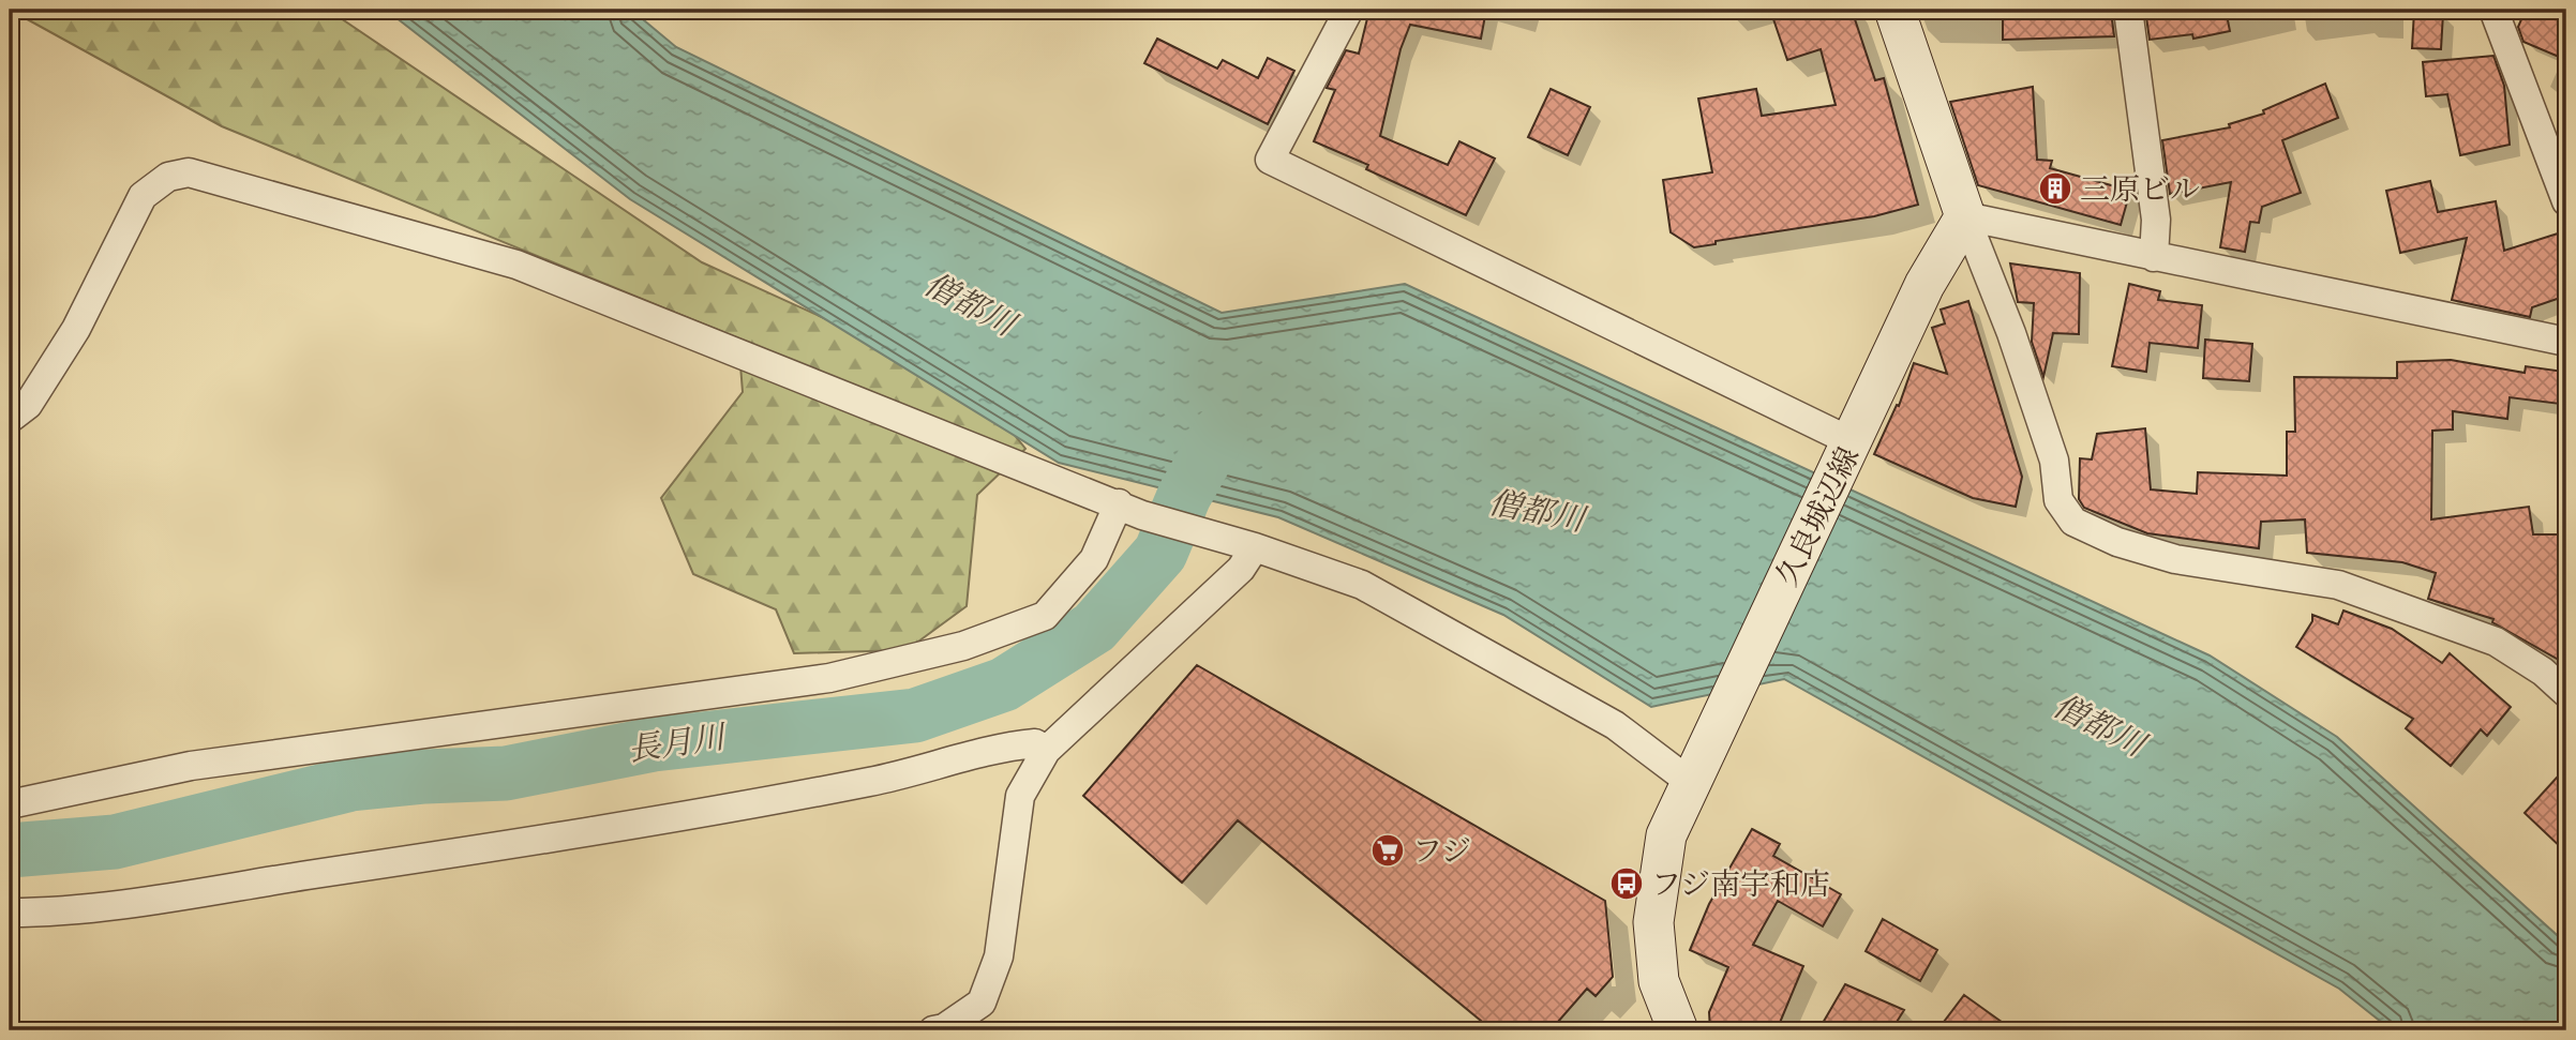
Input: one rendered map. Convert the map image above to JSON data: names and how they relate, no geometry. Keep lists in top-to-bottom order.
{
  "streets": {
    "main road": ["久良城辺線"]
  },
  "water": ["僧都川", "長月川"],
  "places": {
    "building": ["三原ビル"],
    "supermarket": ["フジ"],
    "bus stop": ["フジ南宇和店"]
  }
}
